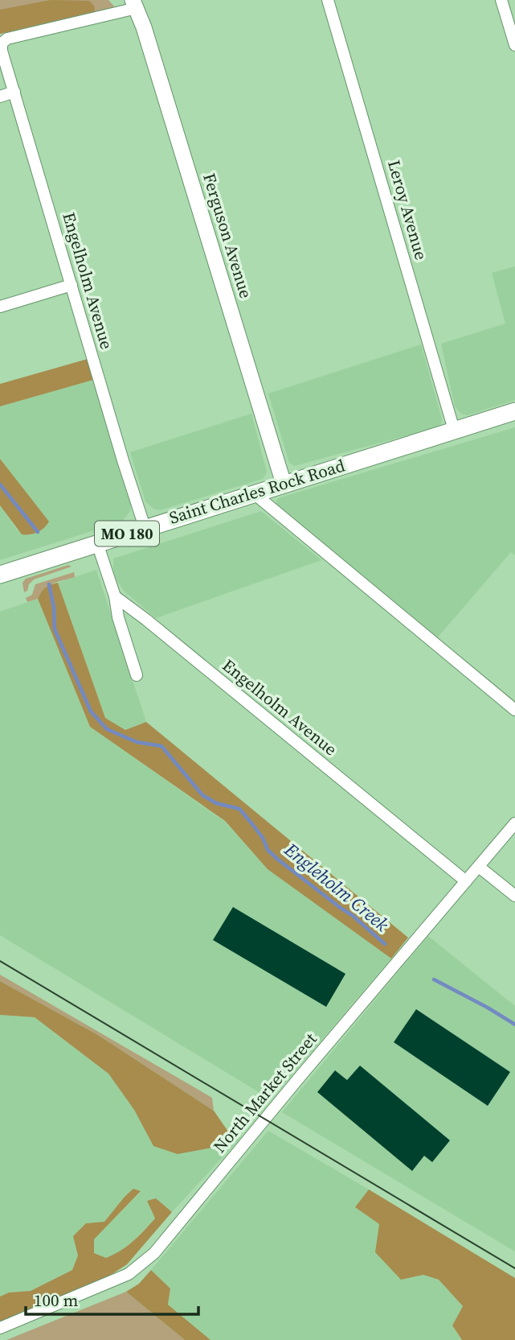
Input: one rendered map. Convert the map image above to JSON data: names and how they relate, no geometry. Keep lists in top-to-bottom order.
{
  "streets": {
    "main road": ["Saint Charles Rock Road", "MO 180"],
    "street": [
      "Leroy Avenue",
      "Ferguson Avenue",
      "Engelholm Avenue",
      "North Market Street"
    ]
  },
  "crossings": [
    ["Leroy Avenue", "Saint Charles Rock Road"],
    ["Ferguson Avenue", "Engelholm Avenue"],
    ["Ferguson Avenue", "Saint Charles Rock Road"],
    ["Engelholm Avenue", "Saint Charles Rock Road"],
    ["Engelholm Avenue", "North Market Street"]
  ],
  "water": ["Engleholm Creek"],
  "scale_bar": "100 m"
}
